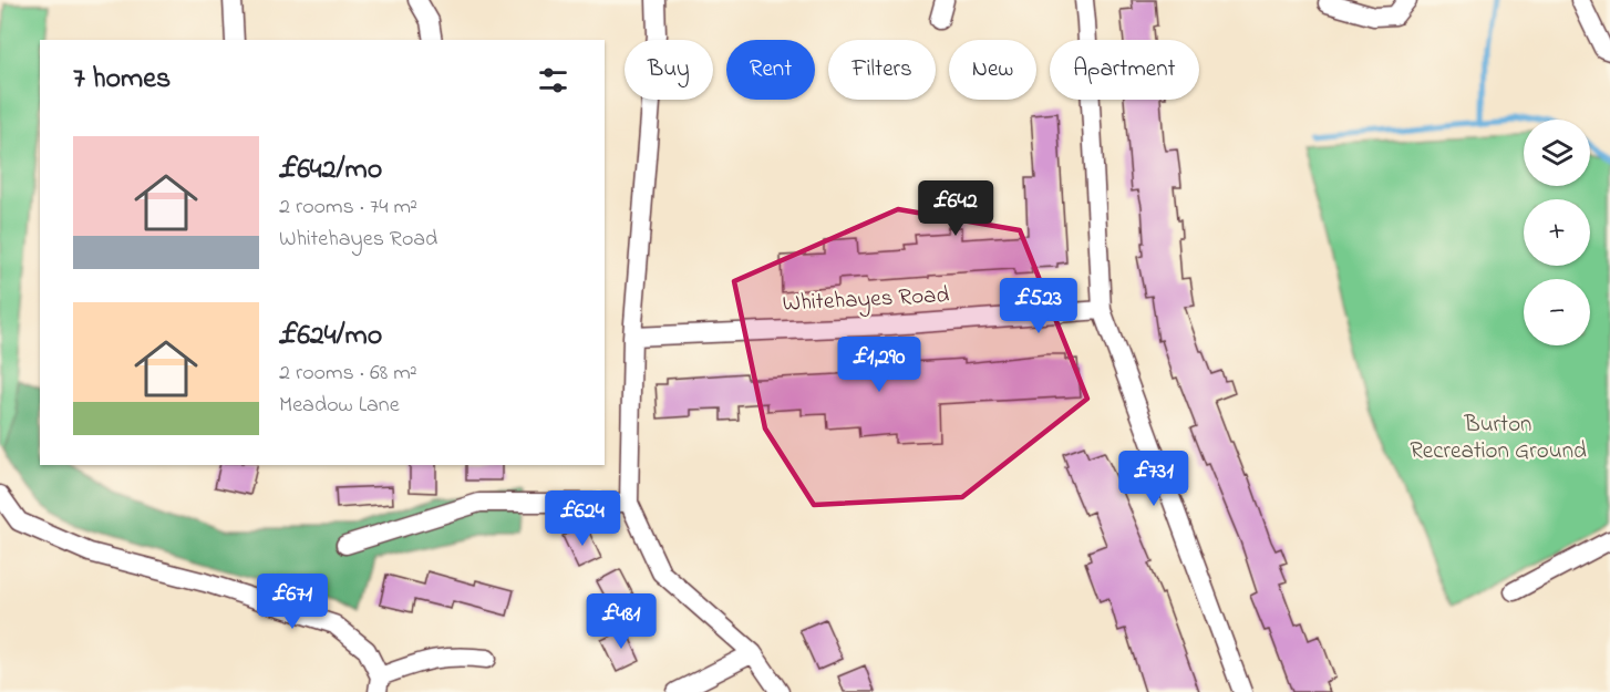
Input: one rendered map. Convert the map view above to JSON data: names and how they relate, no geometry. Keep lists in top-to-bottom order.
{
  "streets": {
    "street": ["Whitehayes Road"]
  },
  "parks": ["Burton Recreation Ground"],
  "page": {
    "chip": [
      "Buy",
      "Rent",
      "Filters",
      "New",
      "Apartment"
    ],
    "heading": "7 homes",
    "map_buttons": ["+", "−"],
    "list": [
      {
        "name": "£642/mo",
        "note": "2 rooms · 74 m² · Whitehayes Road"
      },
      {
        "name": "£624/mo",
        "note": "2 rooms · 68 m² · Meadow Lane"
      }
    ],
    "price": [
      "£642",
      "£523",
      "£1,290",
      "£731",
      "£624",
      "£671",
      "£481"
    ]
  }
}
